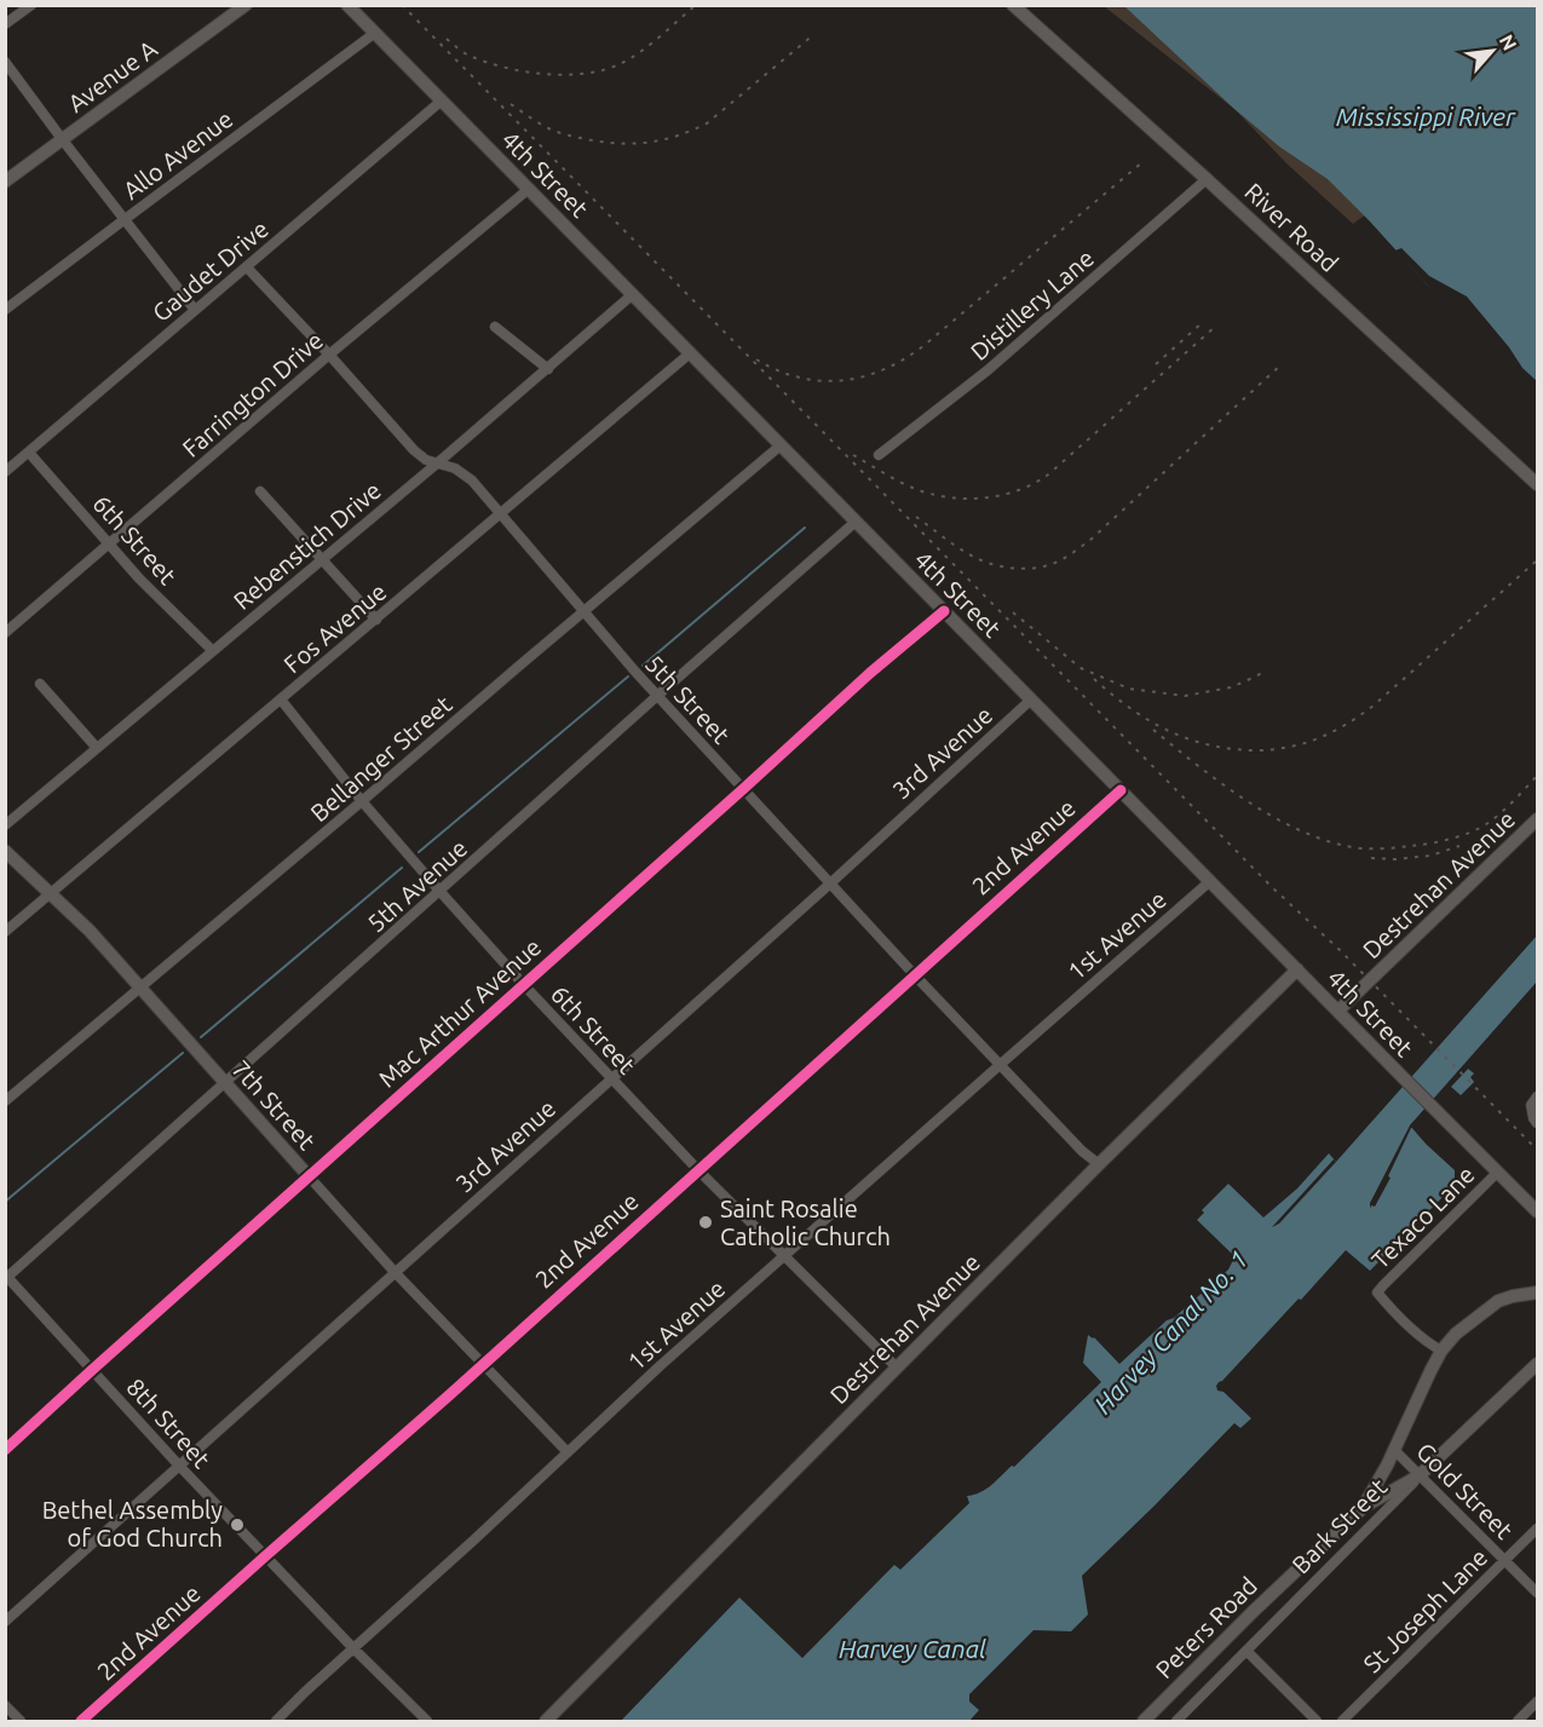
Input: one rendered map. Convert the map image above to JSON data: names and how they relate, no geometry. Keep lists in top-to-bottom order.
{
  "streets": {
    "main road": [
      "Avenue A",
      "4th Street",
      "River Road",
      "Destrehan Avenue",
      "Mac Arthur Avenue",
      "7th Street",
      "Bark Street",
      "Peters Road"
    ],
    "street": [
      "Allo Avenue",
      "Gaudet Drive",
      "Distillery Lane",
      "Farrington Drive",
      "6th Street",
      "Rebenstich Drive",
      "Fos Avenue",
      "5th Street",
      "3rd Avenue",
      "Bellanger Street",
      "2nd Avenue",
      "5th Avenue",
      "1st Avenue",
      "Texaco Lane",
      "8th Street",
      "Gold Street",
      "St Joseph Lane"
    ]
  },
  "crossings": [
    ["Allo Avenue", "4th Street"],
    ["4th Street", "Gaudet Drive"],
    ["4th Street", "Farrington Drive"],
    ["4th Street", "Rebenstich Drive"],
    ["4th Street", "Fos Avenue"],
    ["4th Street", "3rd Avenue"],
    ["4th Street", "Bellanger Street"],
    ["4th Street", "2nd Avenue"],
    ["4th Street", "Destrehan Avenue"],
    ["4th Street", "5th Avenue"],
    ["4th Street", "1st Avenue"],
    ["4th Street", "Mac Arthur Avenue"],
    ["4th Street", "Texaco Lane"],
    ["River Road", "Distillery Lane"],
    ["Gaudet Drive", "6th Street"],
    ["Gaudet Drive", "5th Street"],
    ["Farrington Drive", "6th Street"],
    ["Farrington Drive", "5th Street"],
    ["6th Street", "Rebenstich Drive"],
    ["6th Street", "Fos Avenue"],
    ["6th Street", "3rd Avenue"],
    ["6th Street", "Bellanger Street"],
    ["6th Street", "2nd Avenue"],
    ["6th Street", "Destrehan Avenue"],
    ["6th Street", "5th Avenue"],
    ["6th Street", "1st Avenue"],
    ["6th Street", "Mac Arthur Avenue"],
    ["Rebenstich Drive", "5th Street"],
    ["Fos Avenue", "5th Street"],
    ["Fos Avenue", "7th Street"],
    ["5th Street", "3rd Avenue"],
    ["5th Street", "Bellanger Street"],
    ["5th Street", "2nd Avenue"],
    ["5th Street", "Destrehan Avenue"],
    ["5th Street", "5th Avenue"],
    ["5th Street", "1st Avenue"],
    ["5th Street", "Mac Arthur Avenue"],
    ["3rd Avenue", "7th Street"],
    ["3rd Avenue", "8th Street"],
    ["Bellanger Street", "7th Street"],
    ["2nd Avenue", "7th Street"],
    ["2nd Avenue", "8th Street"],
    ["5th Avenue", "7th Street"],
    ["5th Avenue", "8th Street"],
    ["1st Avenue", "7th Street"],
    ["1st Avenue", "8th Street"],
    ["Mac Arthur Avenue", "7th Street"],
    ["Mac Arthur Avenue", "8th Street"],
    ["Texaco Lane", "Peters Road"],
    ["Gold Street", "Bark Street"],
    ["Gold Street", "St Joseph Lane"],
    ["Gold Street", "Peters Road"],
    ["Bark Street", "Peters Road"]
  ],
  "water": ["Mississippi River", "Harvey Canal No. 1", "Harvey Canal"],
  "places": ["Saint Rosalie Catholic Church", "Bethel Assembly of God Church"],
  "north": "top right"
}
